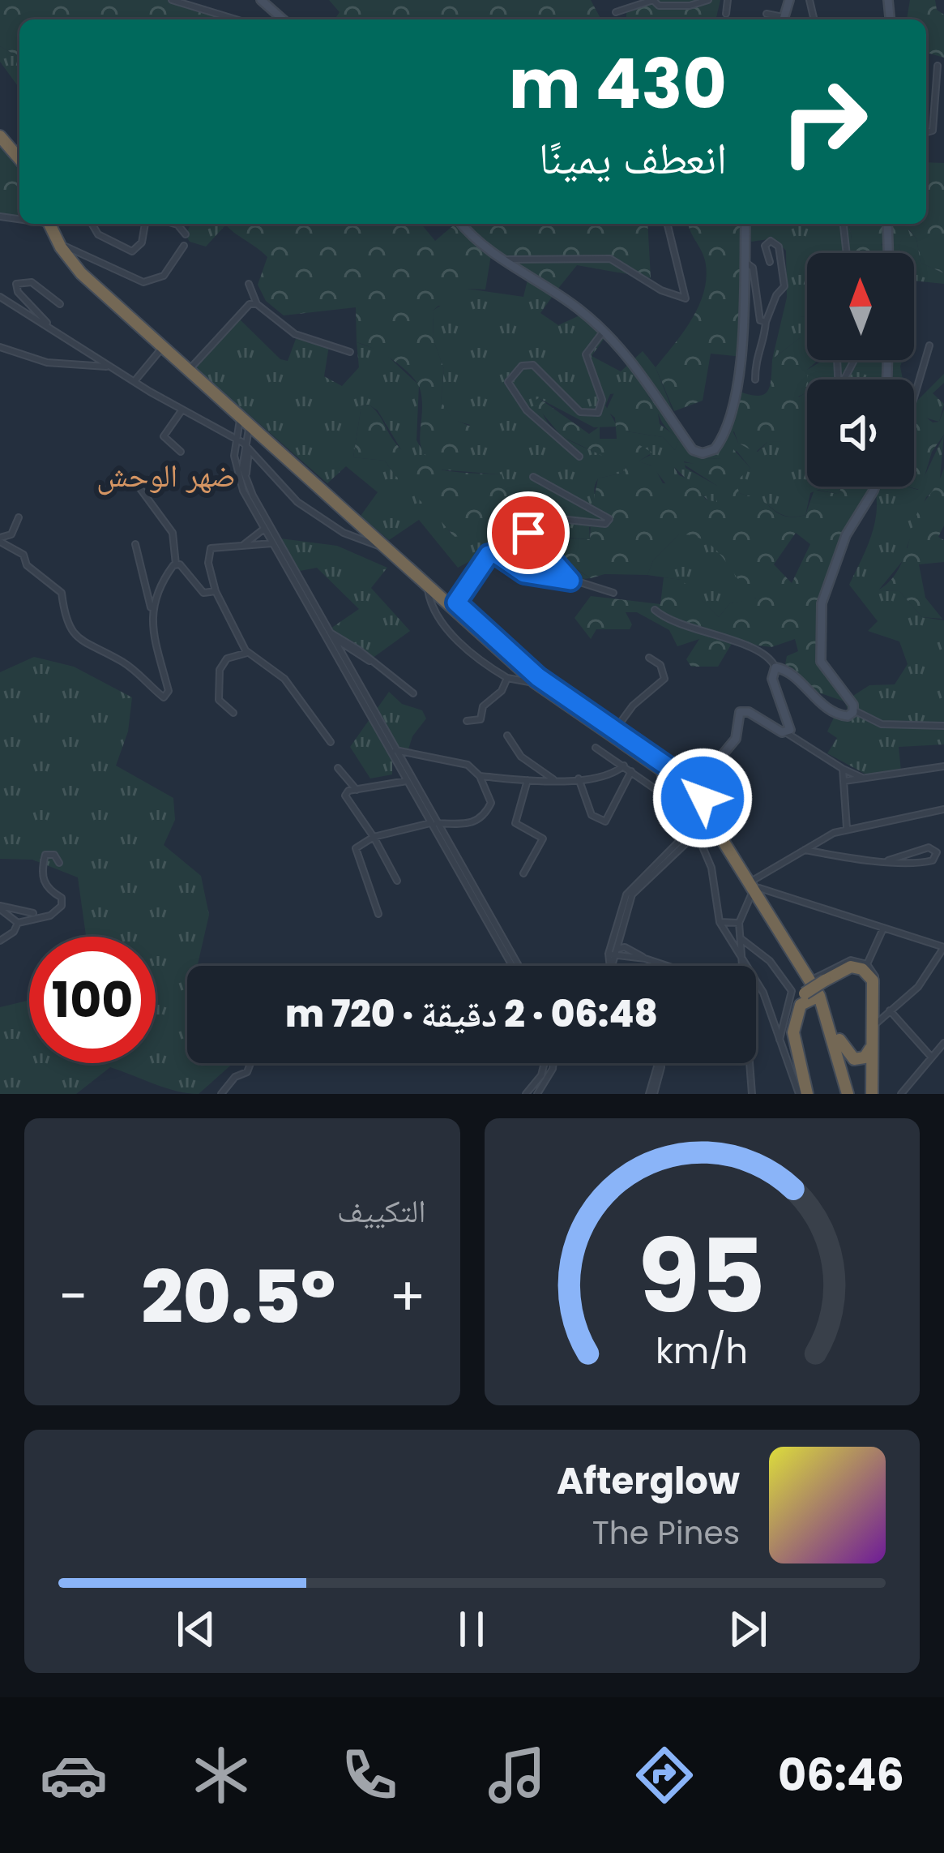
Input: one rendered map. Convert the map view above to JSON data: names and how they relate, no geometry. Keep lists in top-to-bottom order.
{
  "districts": ["ضهر الوحش"],
  "north": "top",
  "page": {
    "turn": ["430 m", "انعطف يمينًا"],
    "limit": "100",
    "trip": "06:48 · 2 دقيقة · 720 m",
    "tile": "التكييف",
    "heat": ["−", "20.5°", "+"],
    "song": ["Afterglow", "The Pines"],
    "tabs": "06:46",
    "gauge": ["95", "km/h"]
  }
}
